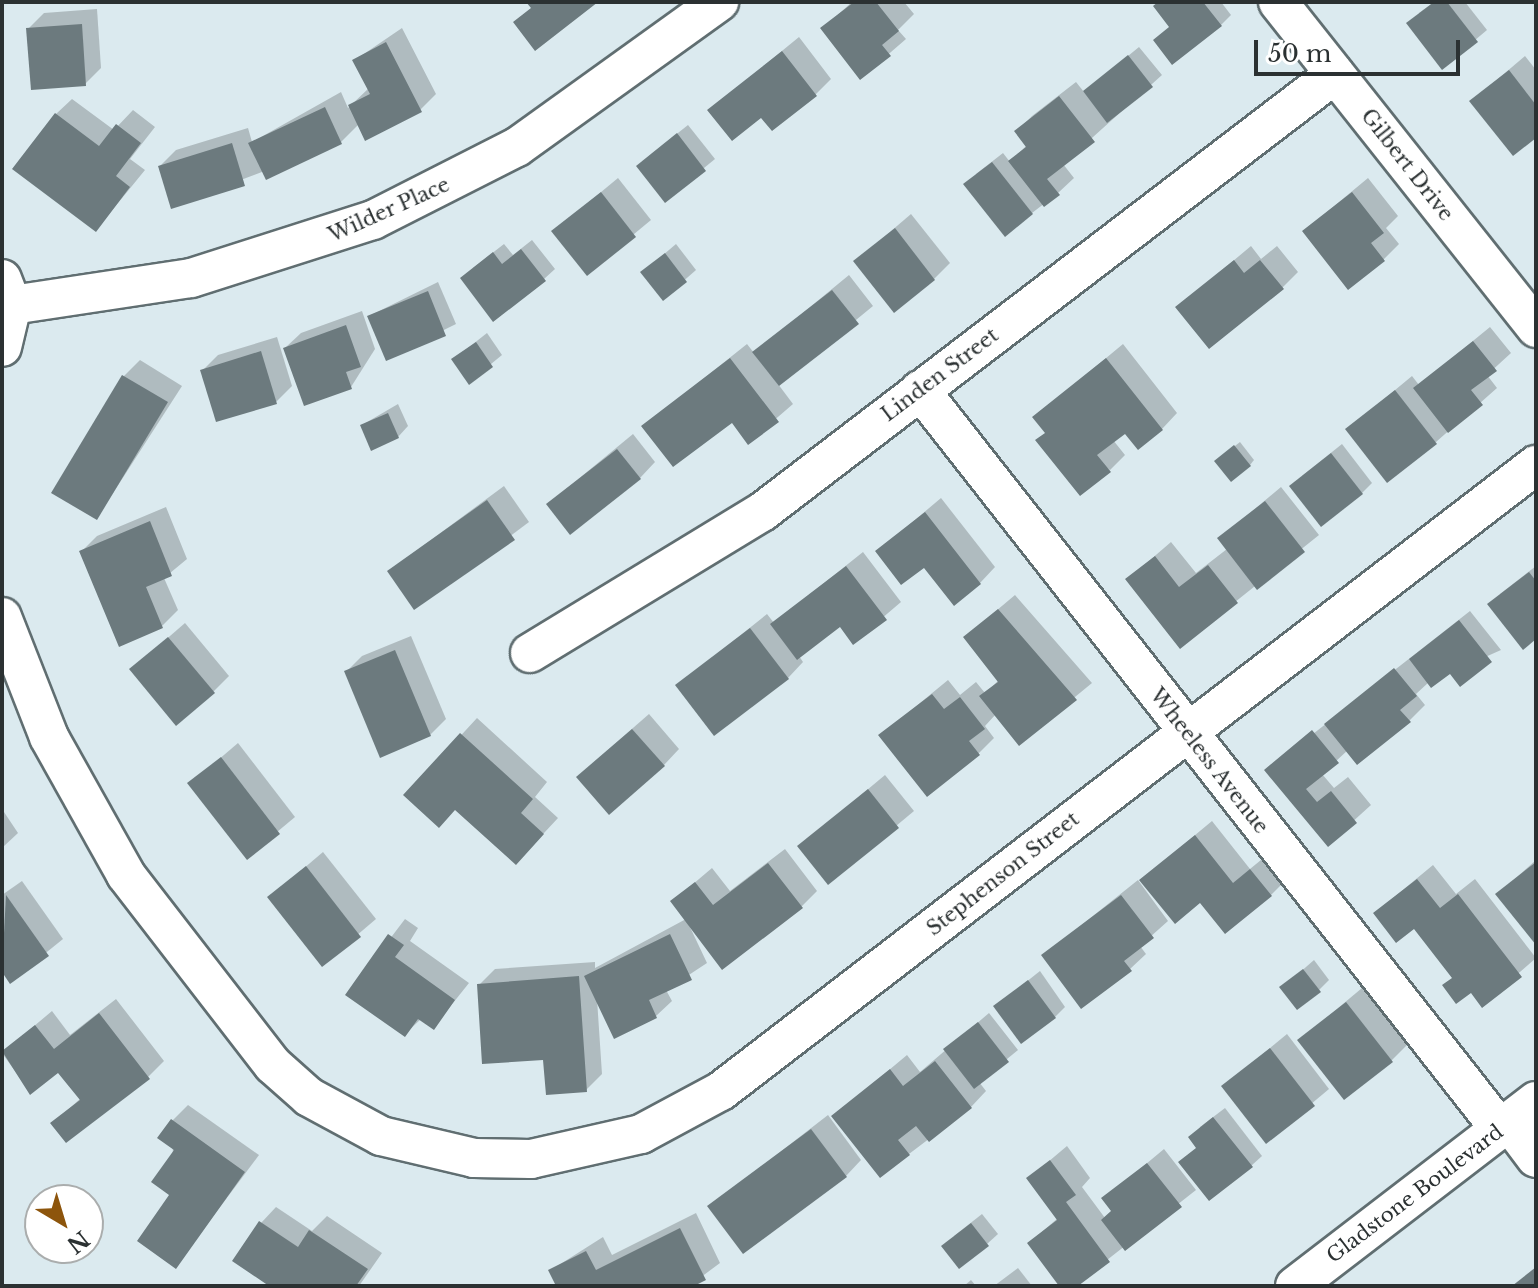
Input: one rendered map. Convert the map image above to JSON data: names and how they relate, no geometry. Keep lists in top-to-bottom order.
{
  "streets": {
    "street": [
      "Gilbert Drive",
      "Wilder Place",
      "Linden Street",
      "Wheeless Avenue",
      "Stephenson Street",
      "Gladstone Boulevard"
    ]
  },
  "crossings": [
    ["Gilbert Drive", "Linden Street"],
    ["Linden Street", "Wheeless Avenue"],
    ["Wheeless Avenue", "Stephenson Street"],
    ["Wheeless Avenue", "Gladstone Boulevard"]
  ],
  "scale_bar": "50 m",
  "north": "bottom right"
}
